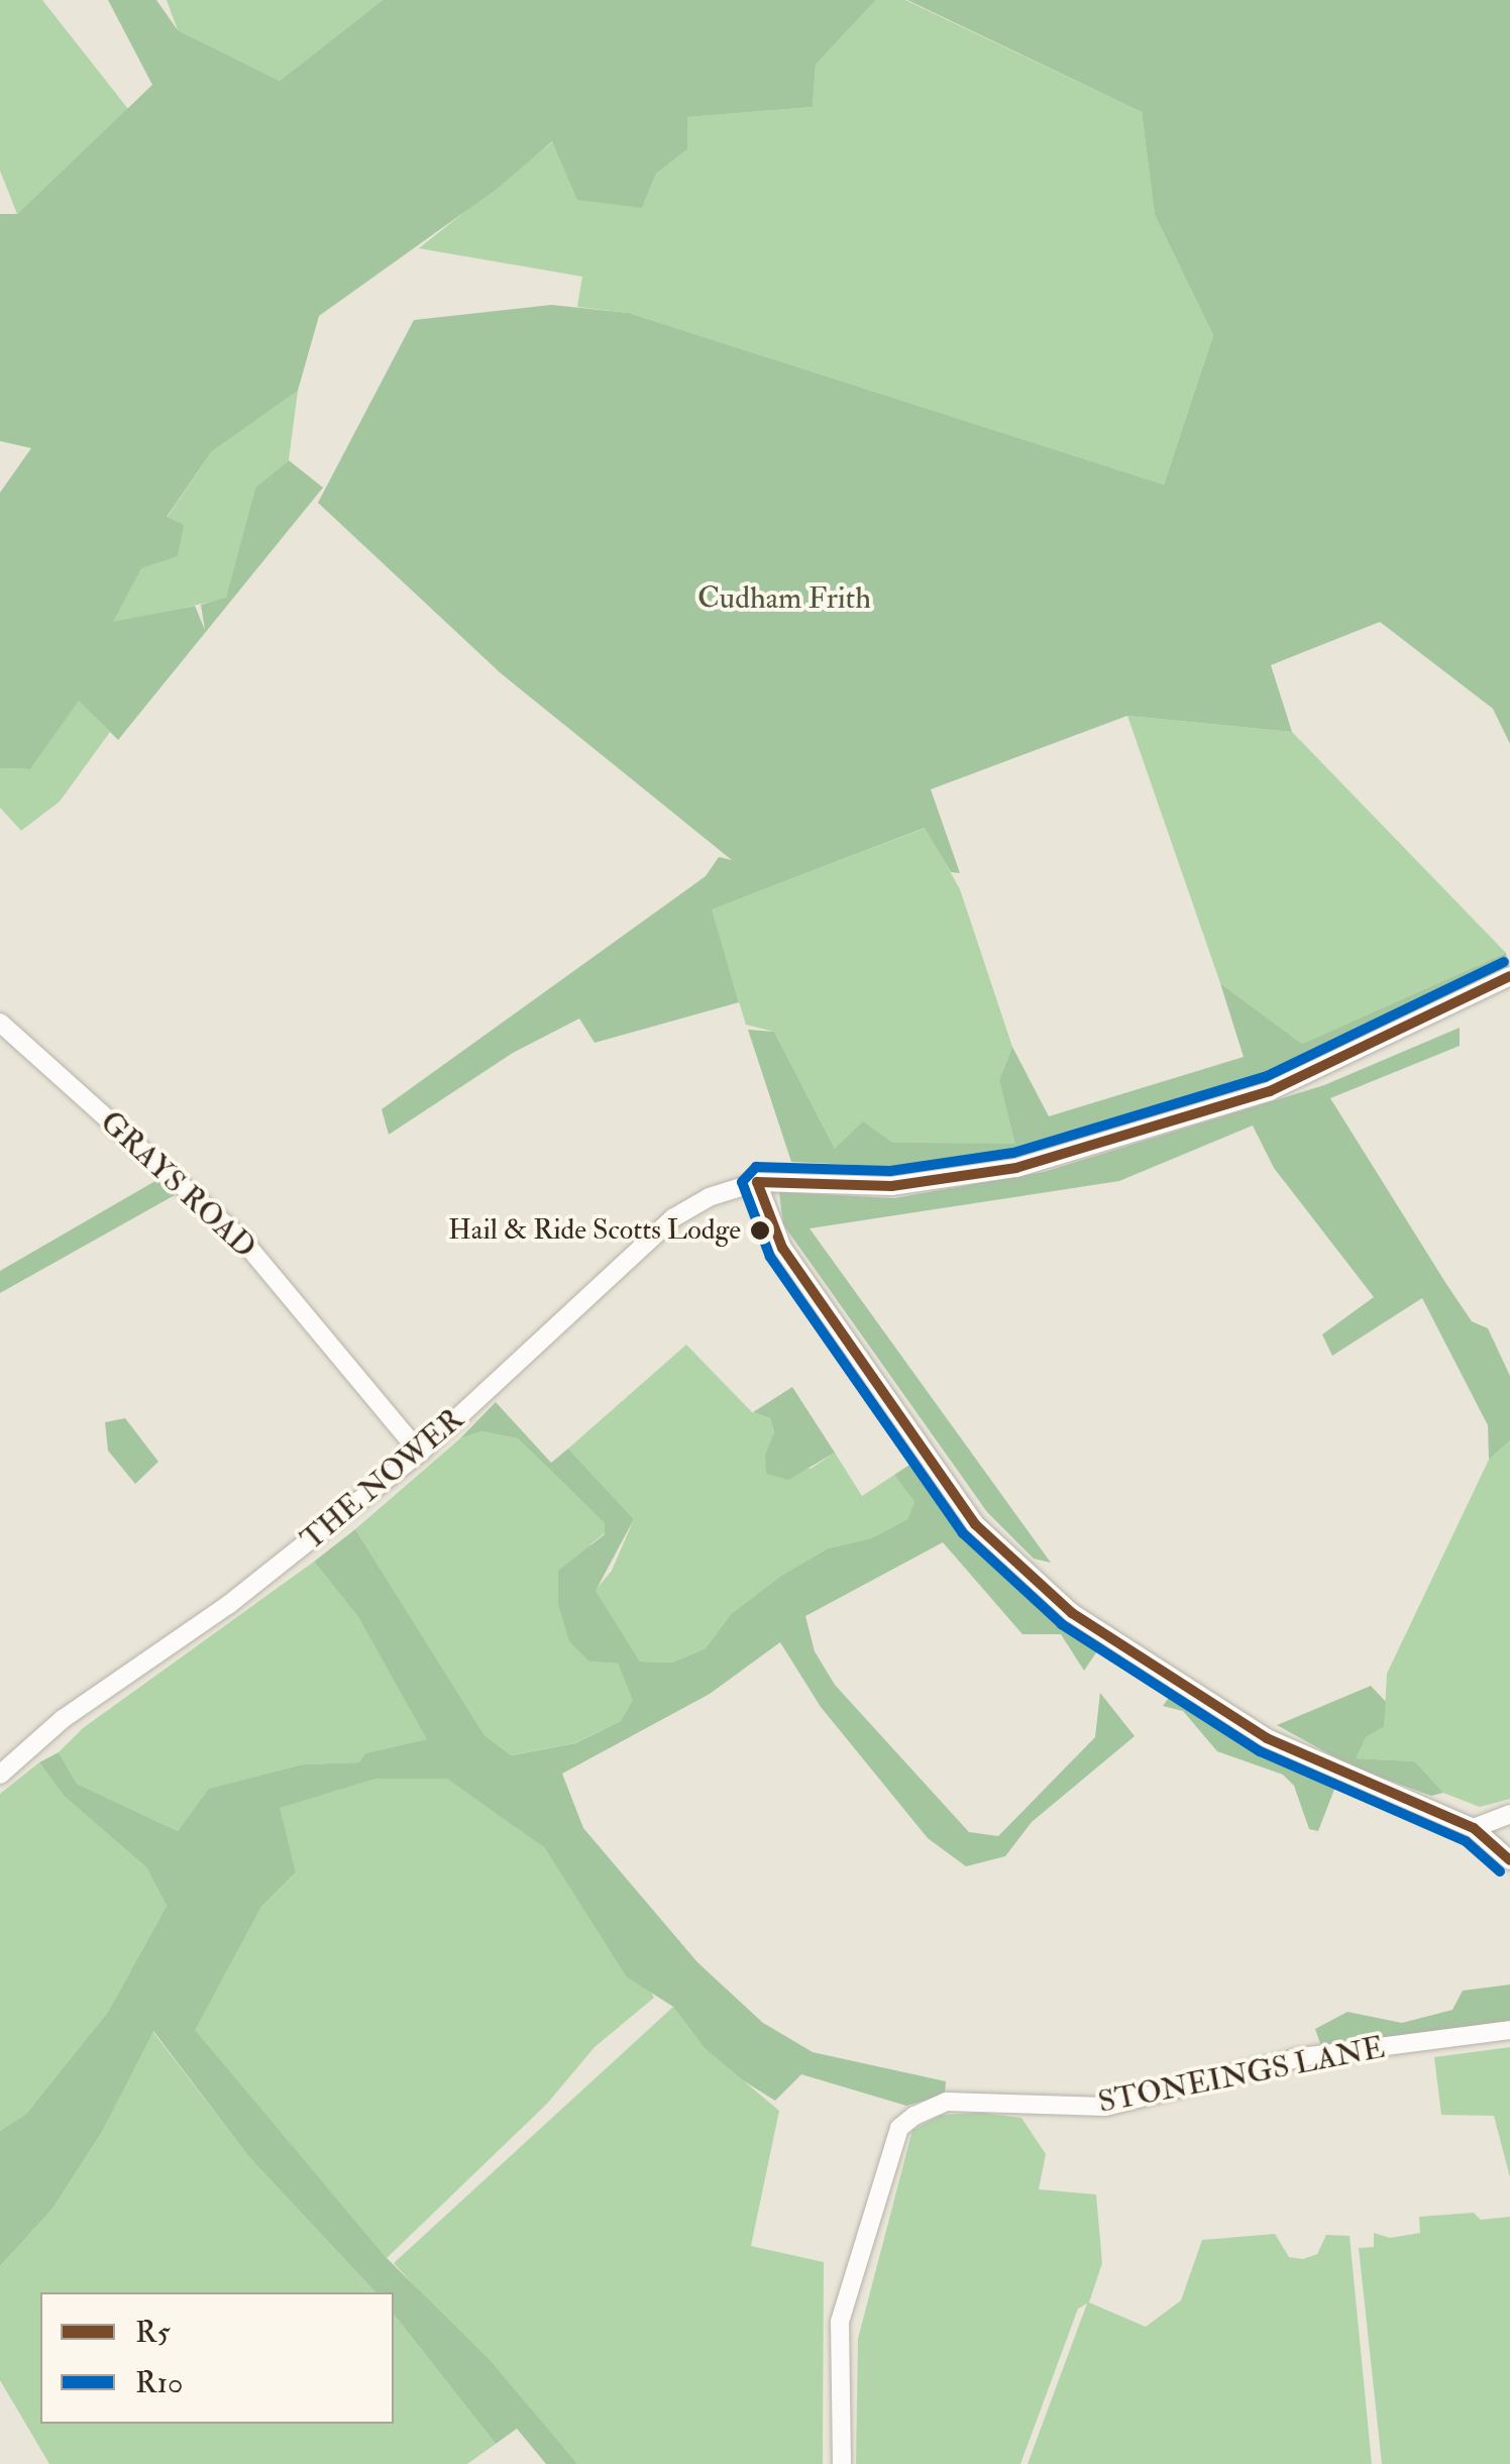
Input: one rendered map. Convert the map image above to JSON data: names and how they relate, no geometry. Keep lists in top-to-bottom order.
{
  "streets": {
    "street": ["GRAYS ROAD", "THE NOWER", "STONEINGS LANE"]
  },
  "crossings": [
    ["GRAYS ROAD", "THE NOWER"]
  ],
  "parks": ["Cudham Frith"],
  "places": ["Hail & Ride Scotts Lodge"],
  "lines": ["transit line R10", "transit line R5"],
  "legend": ["R5", "R10"]
}
